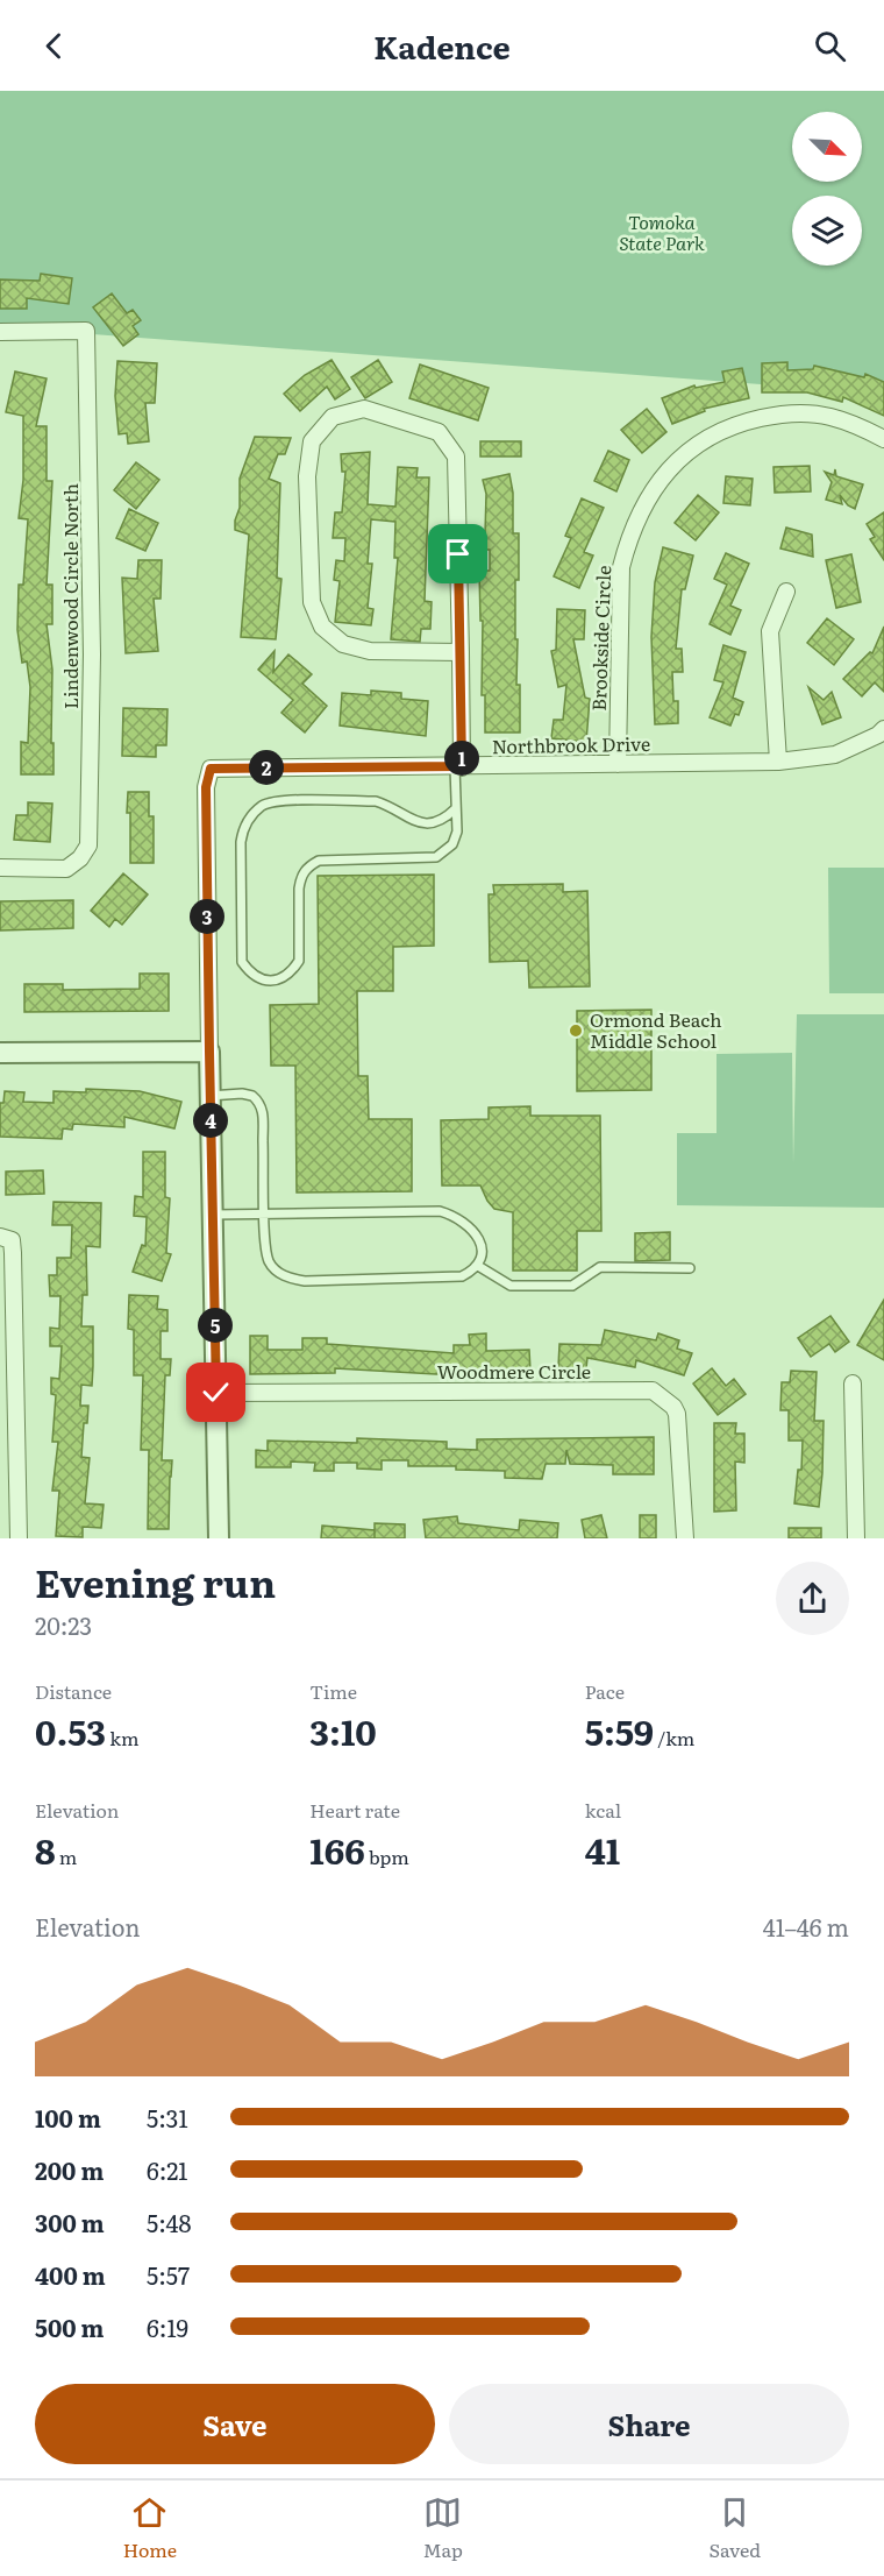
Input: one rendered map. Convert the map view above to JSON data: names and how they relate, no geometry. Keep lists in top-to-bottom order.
{
  "streets": {
    "street": [
      "Lindenwood Circle North",
      "Brookside Circle",
      "Northbrook Drive",
      "Woodmere Circle"
    ]
  },
  "crossings": [
    ["Brookside Circle", "Northbrook Drive"]
  ],
  "parks": ["Tomoka State Park"],
  "places": ["Ormond Beach Middle School"],
  "north": "bottom right",
  "page": {
    "header": "Kadence",
    "pins": [
      "1",
      "2",
      "3",
      "4",
      "5"
    ],
    "heading": ["Evening run", "20:23"],
    "stats": [
      ["Distance", "0.53 km"],
      ["Time", "3:10"],
      ["Pace", "5:59 /km"],
      ["Elevation", "8 m"],
      ["Heart rate", "166 bpm"],
      ["kcal", "41"]
    ],
    "chart": ["Elevation", "41–46 m"],
    "list": [
      {
        "name": "100 m",
        "note": "5:31"
      },
      {
        "name": "200 m",
        "note": "6:21"
      },
      {
        "name": "300 m",
        "note": "5:48"
      },
      {
        "name": "400 m",
        "note": "5:57"
      },
      {
        "name": "500 m",
        "note": "6:19"
      }
    ],
    "buttons": ["Save", "Share"],
    "tabs": ["Home", "Map", "Saved"]
  }
}
